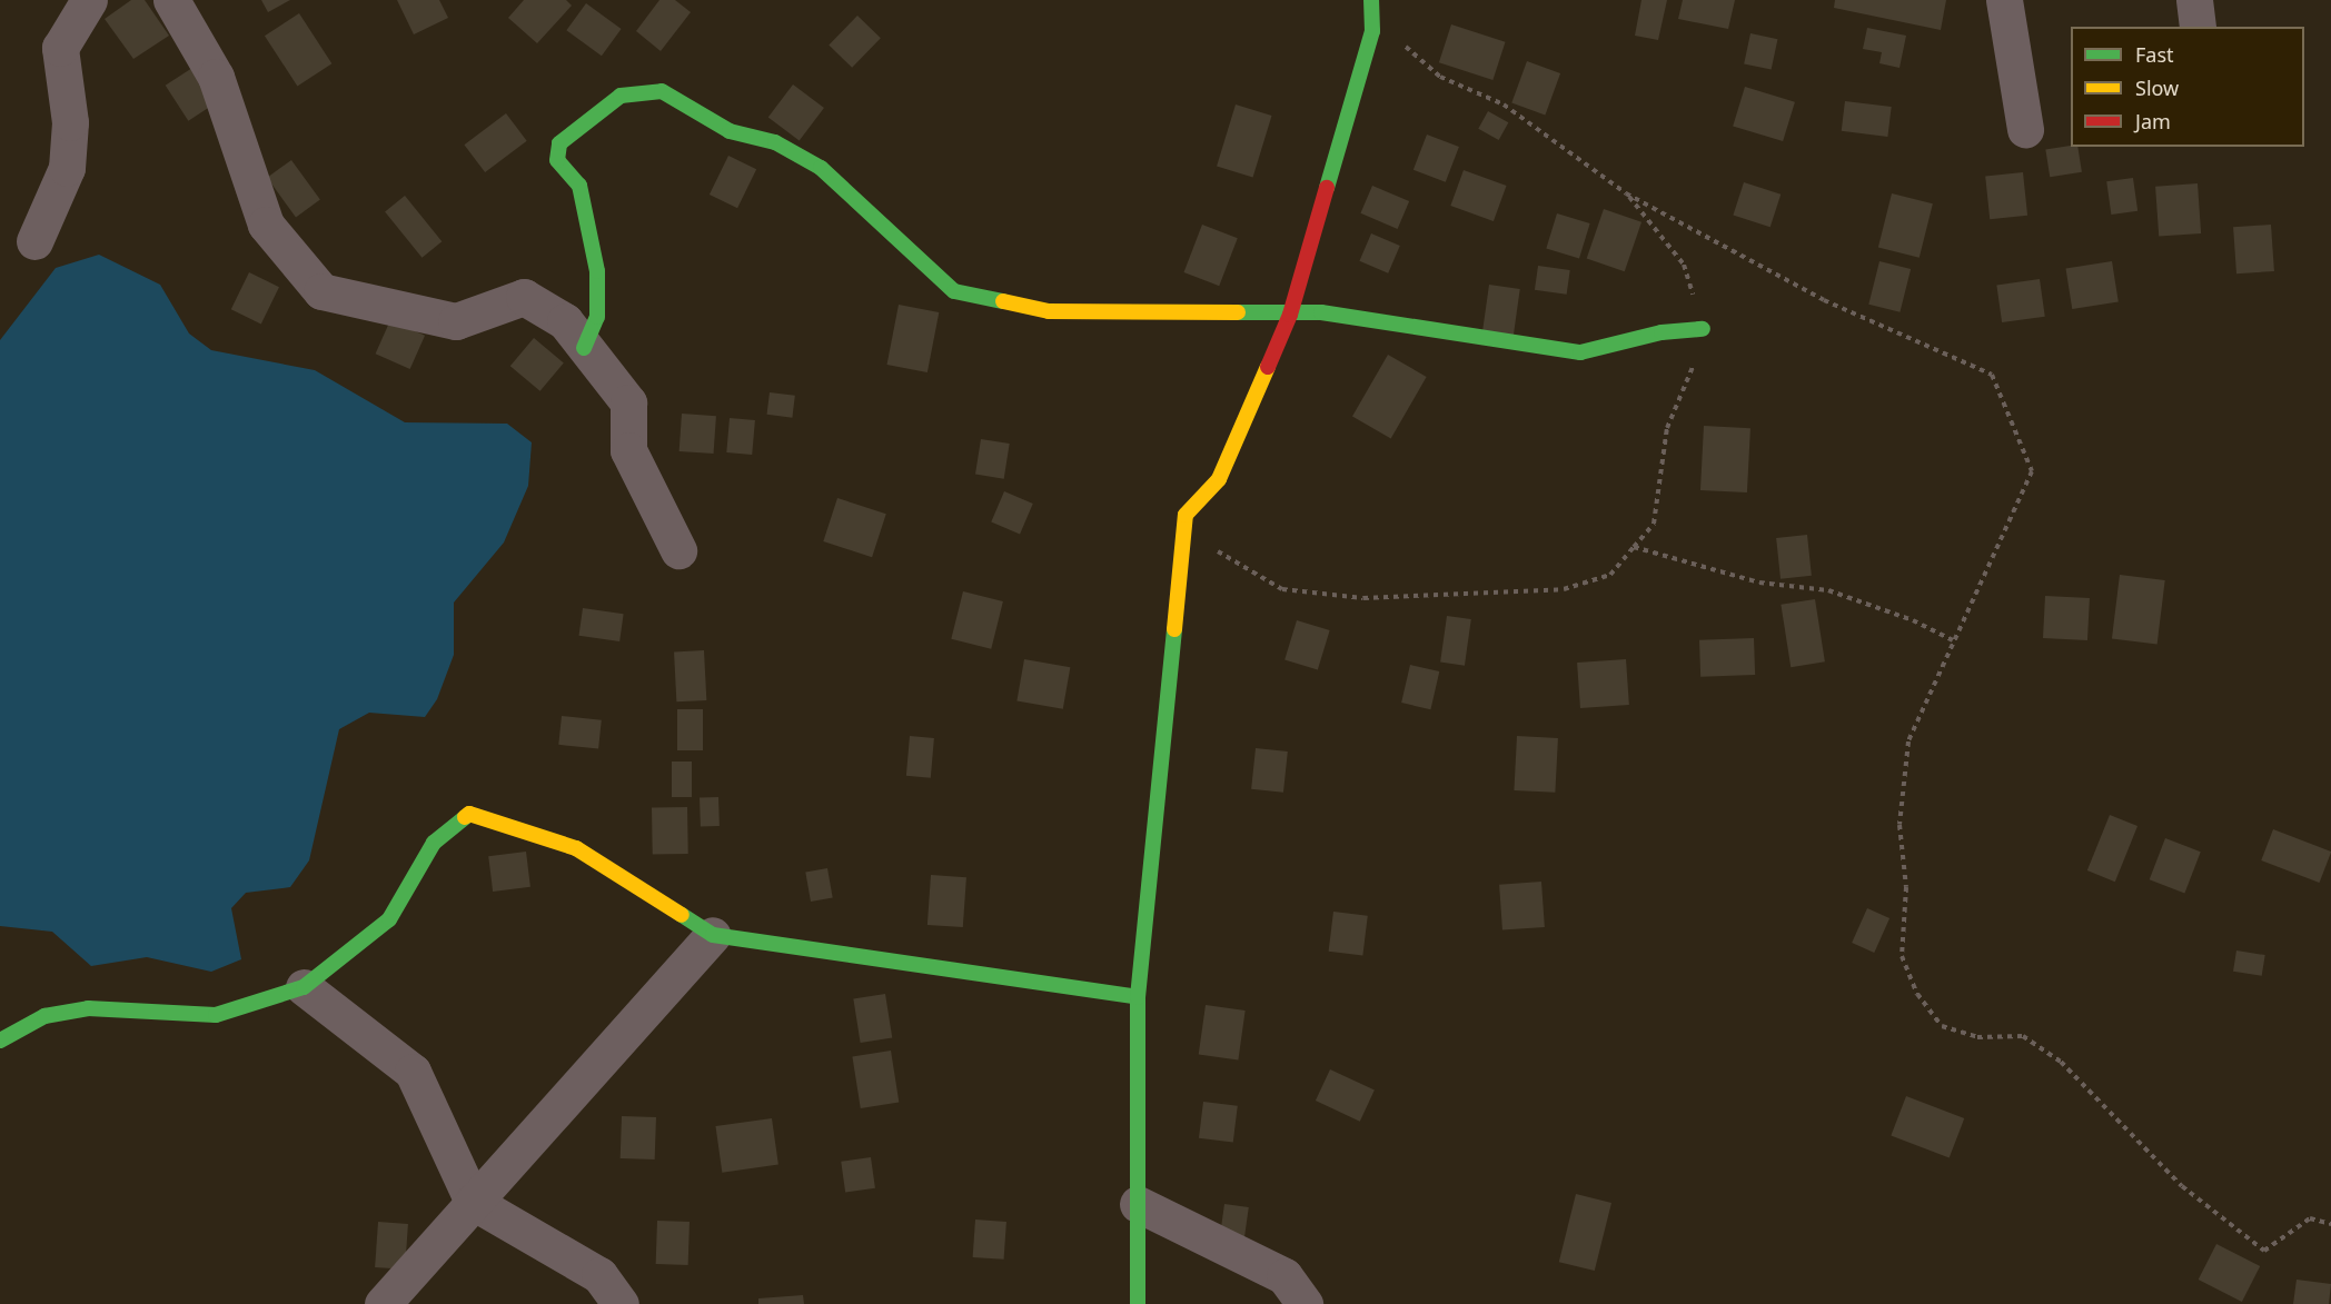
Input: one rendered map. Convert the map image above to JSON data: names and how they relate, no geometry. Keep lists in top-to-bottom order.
{
  "legend": ["Fast", "Slow", "Jam"]
}
